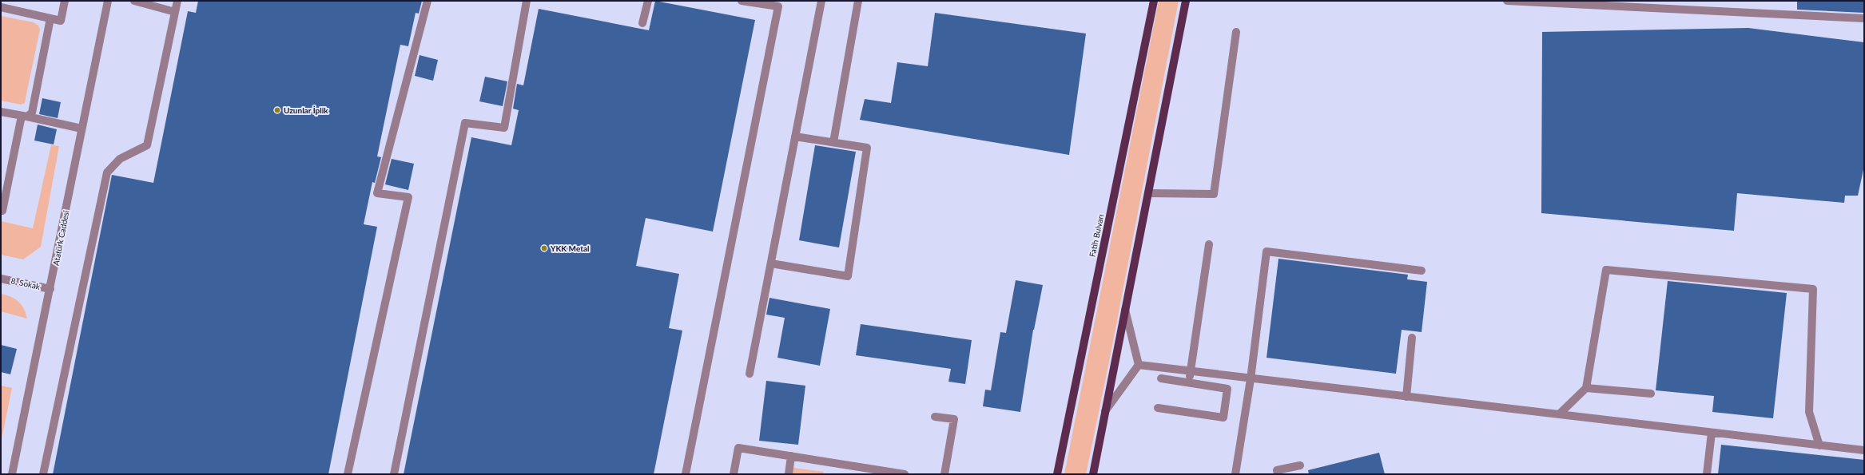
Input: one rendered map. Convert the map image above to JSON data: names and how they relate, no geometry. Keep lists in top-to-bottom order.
{
  "streets": {
    "main road": ["Fatih Bulvarı"],
    "street": ["Atatürk Caddesi", "8. Sokak"]
  },
  "crossings": [
    ["Atatürk Caddesi", "8. Sokak"]
  ],
  "places": ["Uzunlar İplik", "YKK Metal"]
}
